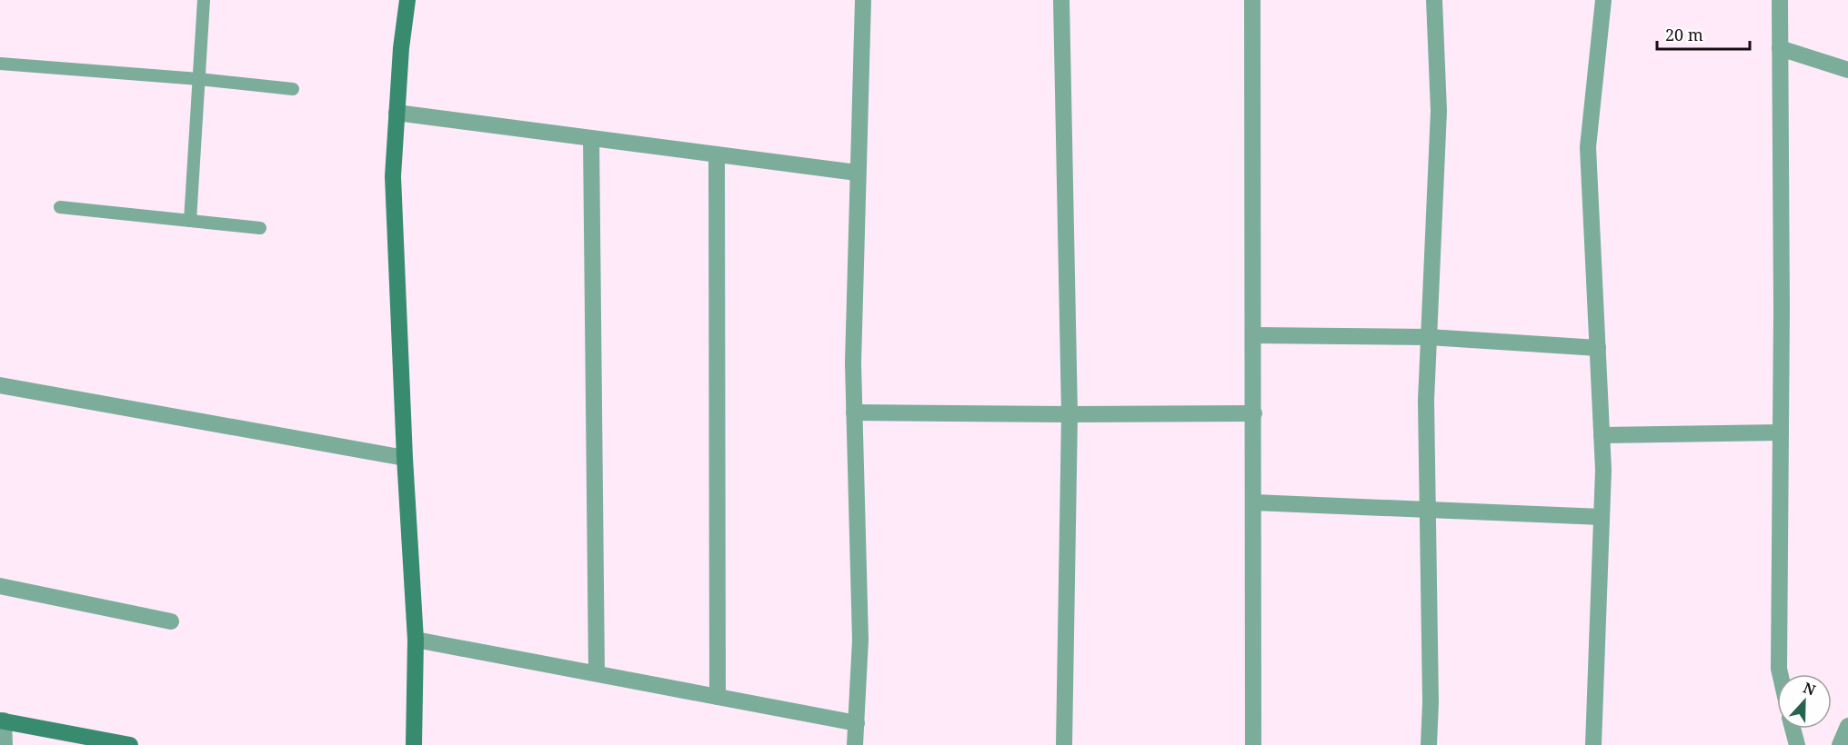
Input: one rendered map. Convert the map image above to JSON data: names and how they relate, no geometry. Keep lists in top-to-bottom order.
{
  "scale_bar": "20 m",
  "north": "top"
}
